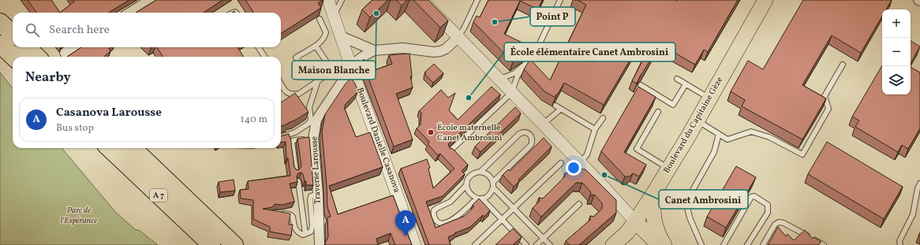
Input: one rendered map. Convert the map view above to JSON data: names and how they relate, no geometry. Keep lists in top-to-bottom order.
{
  "streets": {
    "highway": ["A 7"],
    "main road": ["Boulevard du Capitaine Gèze"],
    "street": ["Boulevard Danielle Casanova", "Traverse Larousse"]
  },
  "crossings": [
    ["Boulevard Danielle Casanova", "Traverse Larousse"]
  ],
  "parks": ["Parc de l'Espérance"],
  "places": [
    "Maison Blanche",
    "Point P",
    "École élémentaire Canet Ambrosini",
    "École maternelle Canet Ambrosini",
    "Canet Ambrosini"
  ],
  "page": {
    "map_buttons": ["+", "−"],
    "search": "Search here",
    "heading": "Nearby",
    "list": [
      {
        "mark": "A",
        "name": "Casanova Larousse",
        "note": "Bus stop",
        "value": "140 m"
      }
    ],
    "pins": "A"
  }
}
